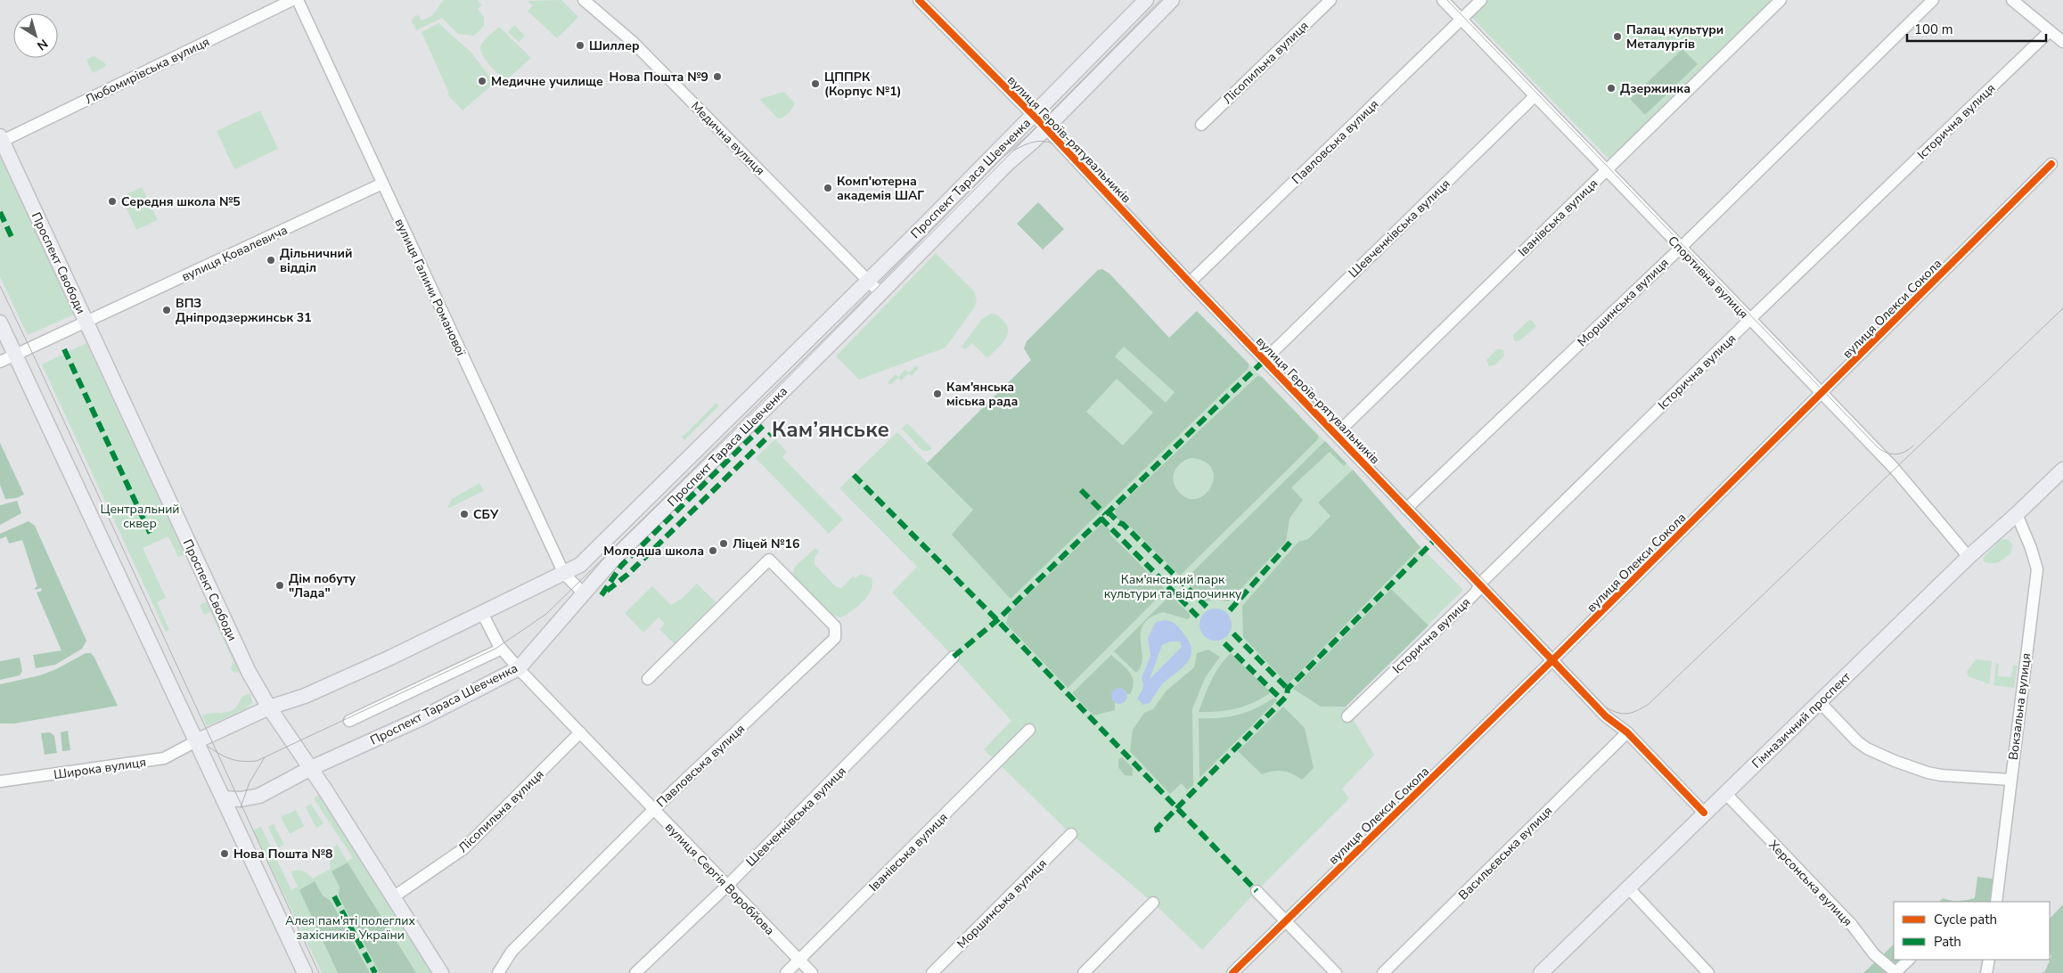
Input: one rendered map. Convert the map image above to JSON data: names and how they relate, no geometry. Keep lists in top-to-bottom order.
{
  "streets": {
    "main road": ["Проспект Тараса Шевченка", "Проспект Свободи", "Гімназичний проспект"],
    "street": [
      "Лісопильна вулиця",
      "Любомирівська вулиця",
      "Історична вулиця",
      "Медична вулиця",
      "вулиця Героїв-рятувальників",
      "Павловська вулиця",
      "Іванівська вулиця",
      "Шевченківська вулиця",
      "вулиця Ковалевича",
      "Спортивна вулиця",
      "вулиця Галини Романової",
      "Моршинська вулиця",
      "вулиця Олекси Сокола",
      "Вокзальна вулиця",
      "Широка вулиця",
      "Васильєвська вулиця",
      "вулиця Сергія Воробйова",
      "Херсонська вулиця"
    ]
  },
  "crossings": [
    ["Лісопильна вулиця", "Проспект Свободи"],
    ["Лісопильна вулиця", "вулиця Сергія Воробйова"],
    ["Любомирівська вулиця", "Проспект Свободи"],
    ["Історична вулиця", "вулиця Героїв-рятувальників"],
    ["Історична вулиця", "Спортивна вулиця"],
    ["Медична вулиця", "Проспект Тараса Шевченка"],
    ["вулиця Героїв-рятувальників", "Павловська вулиця"],
    ["вулиця Героїв-рятувальників", "Проспект Тараса Шевченка"],
    ["вулиця Героїв-рятувальників", "Іванівська вулиця"],
    ["вулиця Героїв-рятувальників", "Шевченківська вулиця"],
    ["вулиця Героїв-рятувальників", "Моршинська вулиця"],
    ["вулиця Героїв-рятувальників", "вулиця Олекси Сокола"],
    ["вулиця Героїв-рятувальників", "Гімназичний проспект"],
    ["вулиця Героїв-рятувальників", "Васильєвська вулиця"],
    ["Павловська вулиця", "Спортивна вулиця"],
    ["Павловська вулиця", "вулиця Сергія Воробйова"],
    ["Проспект Тараса Шевченка", "Проспект Свободи"],
    ["Проспект Тараса Шевченка", "вулиця Галини Романової"],
    ["Проспект Тараса Шевченка", "Широка вулиця"],
    ["Проспект Тараса Шевченка", "вулиця Сергія Воробйова"],
    ["Іванівська вулиця", "Спортивна вулиця"],
    ["Іванівська вулиця", "вулиця Сергія Воробйова"],
    ["Шевченківська вулиця", "Спортивна вулиця"],
    ["Шевченківська вулиця", "вулиця Сергія Воробйова"],
    ["вулиця Ковалевича", "Проспект Свободи"],
    ["вулиця Ковалевича", "вулиця Галини Романової"],
    ["Спортивна вулиця", "Моршинська вулиця"],
    ["Спортивна вулиця", "вулиця Олекси Сокола"],
    ["Спортивна вулиця", "Гімназичний проспект"],
    ["Вокзальна вулиця", "Гімназичний проспект"],
    ["Гімназичний проспект", "Херсонська вулиця"]
  ],
  "districts": ["Кам’янське"],
  "parks": ["Центральний сквер", "Кам'янський парк культури та відпочинку", "Алея пам'яті полеглих захісників України"],
  "places": [
    "Палац культури Металургів",
    "Шиллер",
    "Нова Пошта №9",
    "Медичне училище",
    "ЦППРК (Корпус №1)",
    "Дзержинка",
    "Комп'ютерна академія ШАГ",
    "Середня школа №5",
    "Дільничний відділ",
    "ВПЗ Дніпродзержинськ 31",
    "Кам'янська міська рада",
    "СБУ",
    "Ліцей №16",
    "Молодша школа",
    "Дім побуту \"Лада\"",
    "Нова Пошта №8"
  ],
  "legend": ["Cycle path", "Path"],
  "scale_bar": "100 m",
  "north": "bottom right"
}
